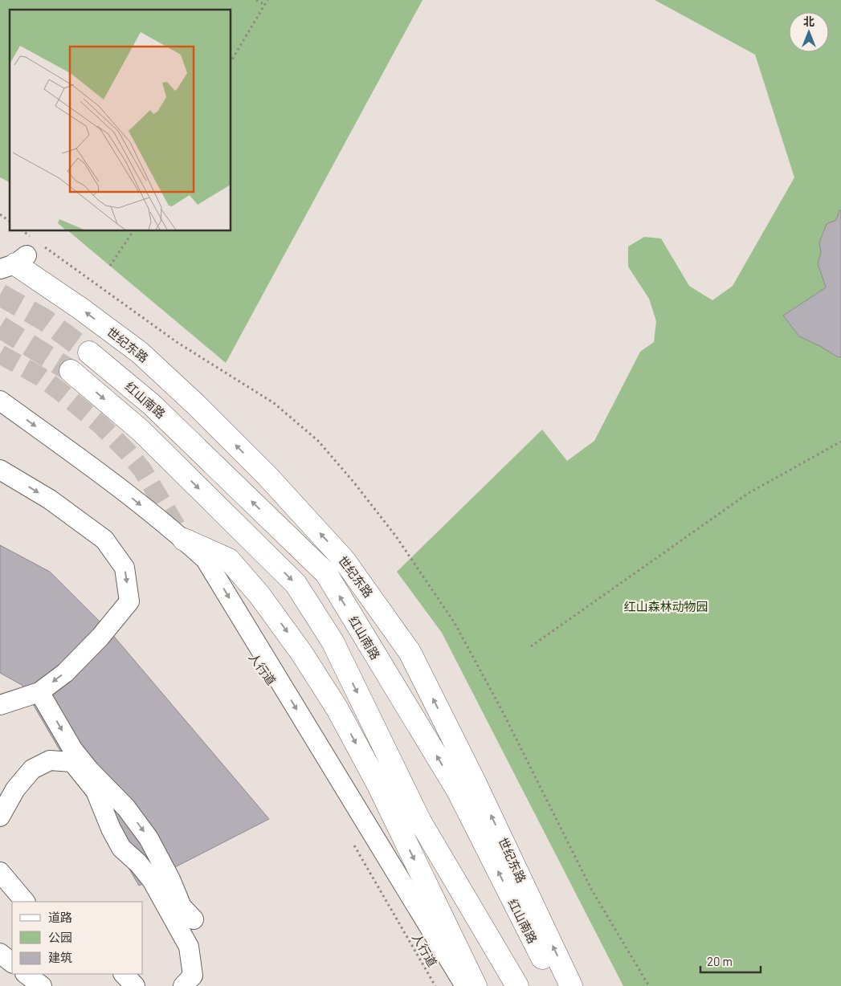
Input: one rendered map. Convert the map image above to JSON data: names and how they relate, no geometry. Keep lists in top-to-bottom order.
{
  "streets": {
    "main road": ["世纪东路", "红山南路"],
    "path": ["人行道"]
  },
  "parks": ["红山森林动物园"],
  "legend": ["道路", "公园", "建筑"],
  "scale_bar": "20 m",
  "north": "top"
}
